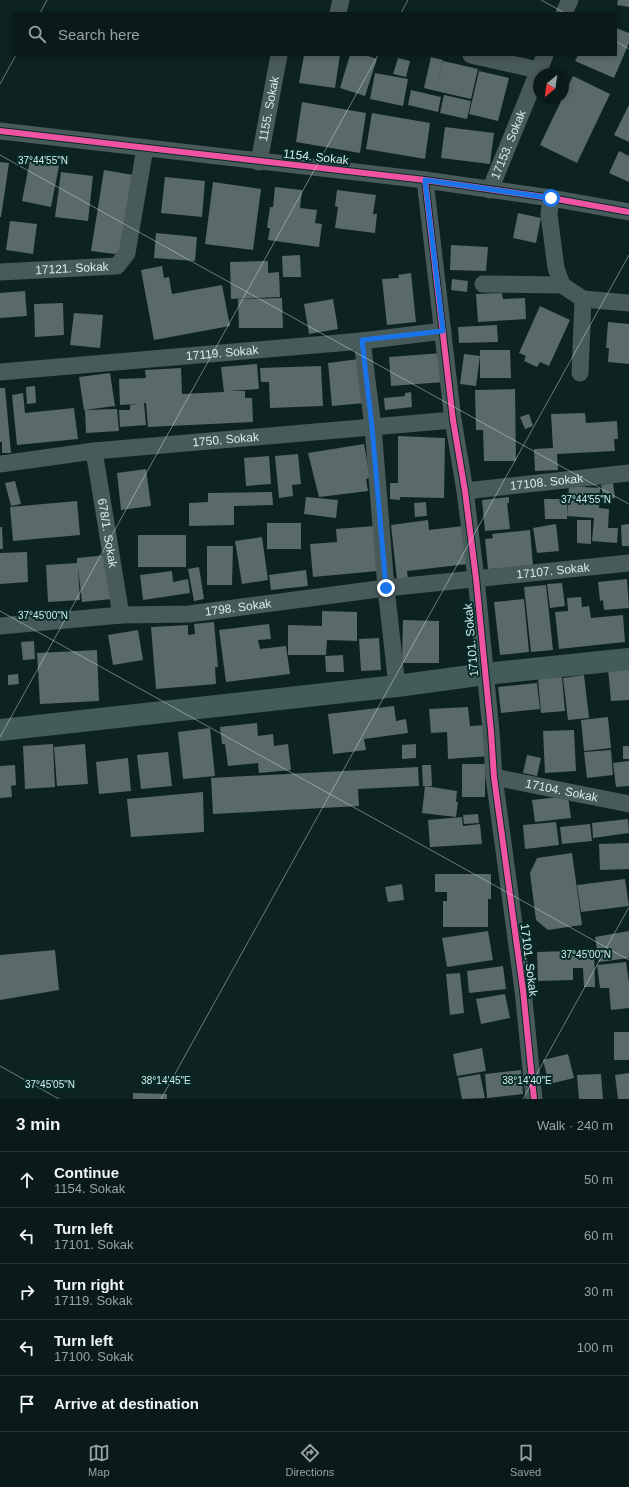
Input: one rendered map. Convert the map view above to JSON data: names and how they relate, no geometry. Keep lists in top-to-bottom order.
{
  "streets": {
    "street": [
      "1155. Sokak",
      "17153. Sokak",
      "1154. Sokak",
      "17121. Sokak",
      "17119. Sokak",
      "1750. Sokak",
      "17108. Sokak",
      "678/1. Sokak",
      "17107. Sokak",
      "1798. Sokak",
      "17101. Sokak",
      "17104. Sokak"
    ]
  },
  "crossings": [
    ["1155. Sokak", "1154. Sokak"],
    ["17153. Sokak", "1154. Sokak"],
    ["1154. Sokak", "17121. Sokak"],
    ["1154. Sokak", "17101. Sokak"],
    ["17119. Sokak", "17101. Sokak"],
    ["1750. Sokak", "678/1. Sokak"],
    ["1750. Sokak", "17101. Sokak"],
    ["17108. Sokak", "17101. Sokak"],
    ["678/1. Sokak", "1798. Sokak"],
    ["17107. Sokak", "1798. Sokak"],
    ["17107. Sokak", "17101. Sokak"],
    ["1798. Sokak", "17101. Sokak"],
    ["17101. Sokak", "17104. Sokak"]
  ],
  "north": "bottom left",
  "page": {
    "search": "Search here",
    "heading": ["3 min", "Walk · 240 m"],
    "list": [
      ["Continue", "1154. Sokak", "50 m"],
      ["Turn left", "17101. Sokak", "60 m"],
      ["Turn right", "17119. Sokak", "30 m"],
      ["Turn left", "17100. Sokak", "100 m"],
      "Arrive at destination"
    ],
    "nav": ["Map", "Directions", "Saved"]
  },
  "coordinates": [
    "37°44'55\"N",
    "37°45'00\"N",
    "38°14'45\"E",
    "38°14'40\"E",
    "37°45'05\"N"
  ]
}
